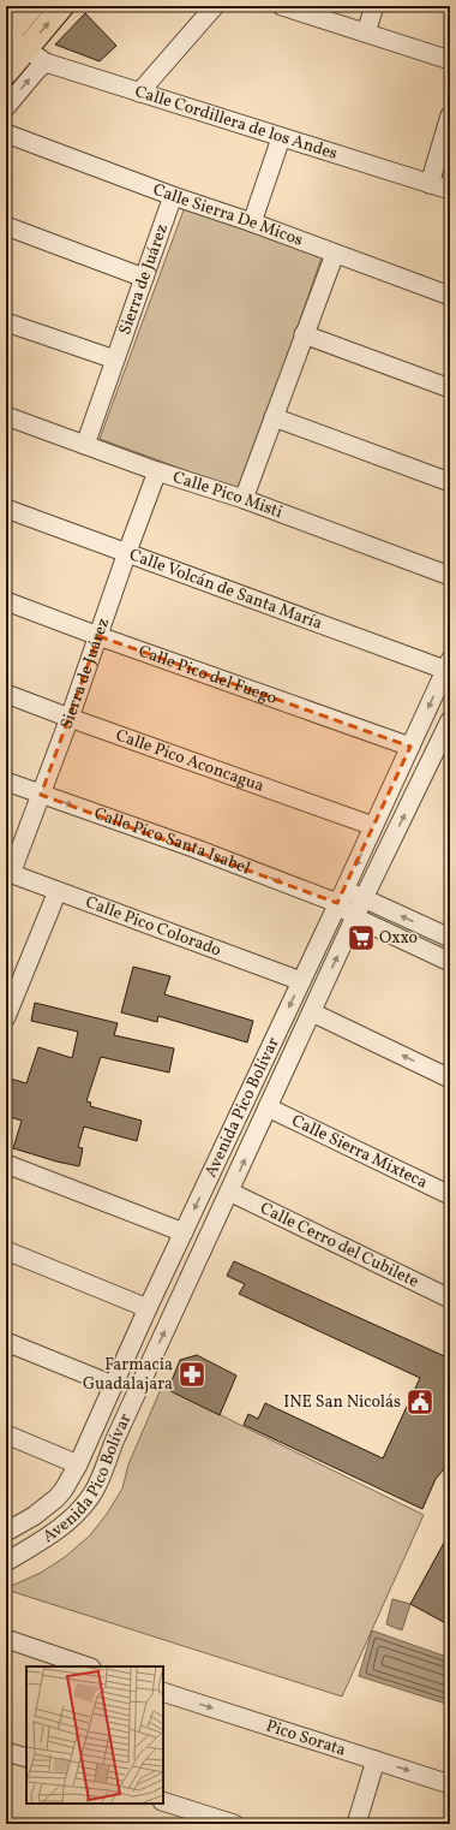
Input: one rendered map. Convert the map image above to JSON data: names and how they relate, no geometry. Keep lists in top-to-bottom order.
{
  "streets": {
    "street": [
      "Calle Cordillera de los Andes",
      "Calle Sierra De Micos",
      "Sierra de Juárez",
      "Calle Pico Misti",
      "Calle Volcán de Santa María",
      "Calle Pico del Fuego",
      "Calle Pico Aconcagua",
      "Calle Pico Santa Isabel",
      "Calle Pico Colorado",
      "Avenida Pico Bolívar",
      "Calle Sierra Mixteca",
      "Calle Cerro del Cubilete",
      "Pico Sorata"
    ]
  },
  "crossings": [
    ["Calle Sierra De Micos", "Sierra de Juárez"],
    ["Sierra de Juárez", "Calle Pico Misti"],
    ["Sierra de Juárez", "Calle Volcán de Santa María"],
    ["Sierra de Juárez", "Calle Pico del Fuego"],
    ["Sierra de Juárez", "Calle Pico Aconcagua"],
    ["Sierra de Juárez", "Calle Pico Santa Isabel"],
    ["Sierra de Juárez", "Calle Pico Colorado"],
    ["Calle Volcán de Santa María", "Avenida Pico Bolívar"],
    ["Calle Pico del Fuego", "Avenida Pico Bolívar"],
    ["Calle Pico Aconcagua", "Avenida Pico Bolívar"],
    ["Calle Pico Santa Isabel", "Avenida Pico Bolívar"],
    ["Calle Pico Colorado", "Avenida Pico Bolívar"],
    ["Avenida Pico Bolívar", "Calle Sierra Mixteca"],
    ["Avenida Pico Bolívar", "Calle Cerro del Cubilete"]
  ],
  "one_way": ["Calle Pico Santa Isabel", "Pico Sorata"],
  "places": {
    "supermarket": ["Oxxo"],
    "pharmacy": ["Farmacia Guadalajara"],
    "public building": ["INE San Nicolás"]
  }
}
